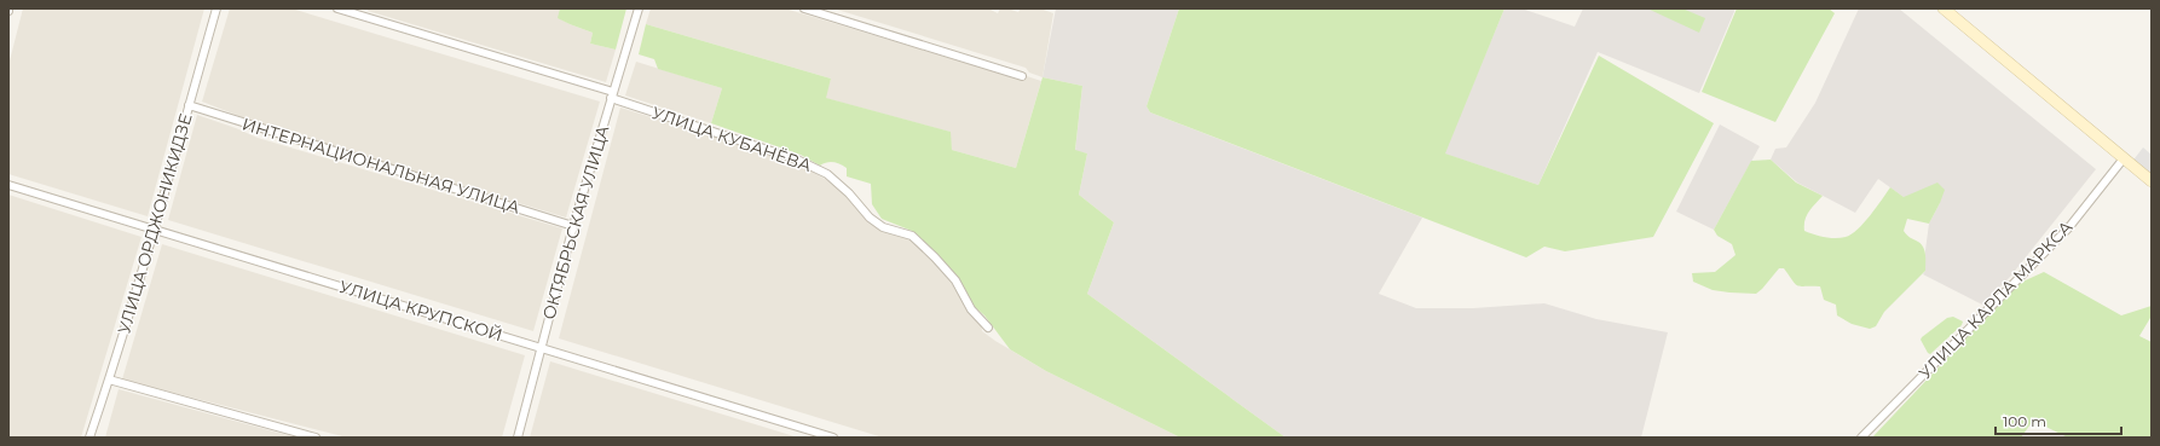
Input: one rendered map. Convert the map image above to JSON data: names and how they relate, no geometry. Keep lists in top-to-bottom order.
{
  "streets": {
    "street": [
      "УЛИЦА КУБАНЁВА",
      "ИНТЕРНАЦИОНАЛЬНАЯ УЛИЦА",
      "ОКТЯБРЬСКАЯ УЛИЦА",
      "УЛИЦА ОРДЖОНИКИДЗЕ",
      "УЛИЦА КАРЛА МАРКСА",
      "УЛИЦА КРУПСКОЙ"
    ]
  },
  "crossings": [
    ["УЛИЦА КУБАНЁВА", "ОКТЯБРЬСКАЯ УЛИЦА"],
    ["ИНТЕРНАЦИОНАЛЬНАЯ УЛИЦА", "ОКТЯБРЬСКАЯ УЛИЦА"],
    ["ИНТЕРНАЦИОНАЛЬНАЯ УЛИЦА", "УЛИЦА ОРДЖОНИКИДЗЕ"],
    ["ОКТЯБРЬСКАЯ УЛИЦА", "УЛИЦА КРУПСКОЙ"],
    ["УЛИЦА ОРДЖОНИКИДЗЕ", "УЛИЦА КРУПСКОЙ"]
  ],
  "scale_bar": "100 m"
}
